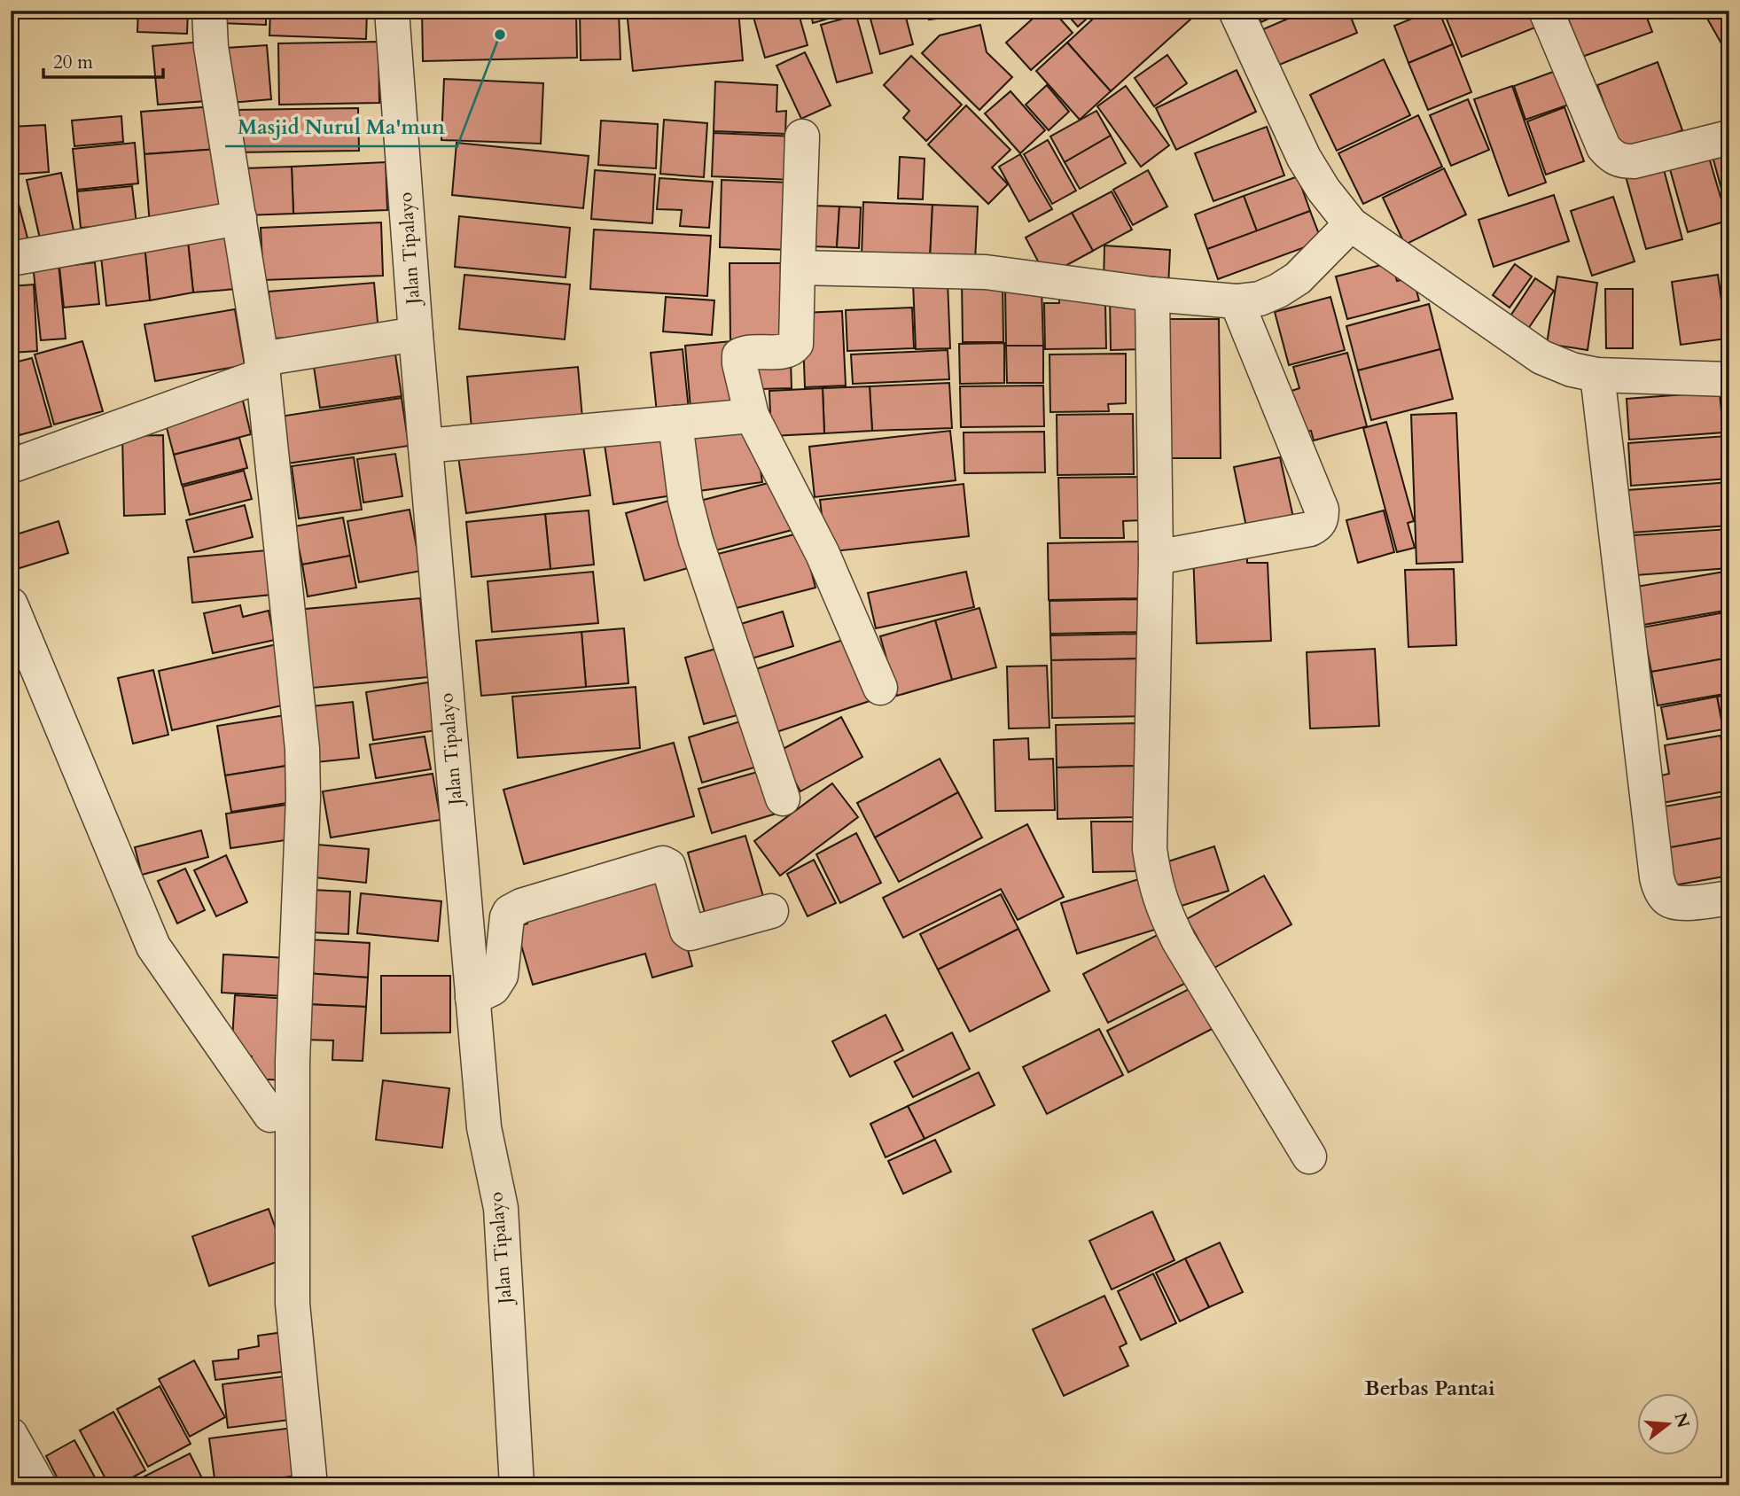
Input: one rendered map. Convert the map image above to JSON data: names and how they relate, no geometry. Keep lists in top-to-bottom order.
{
  "streets": {
    "street": ["Jalan Tipalayo"]
  },
  "districts": ["Berbas Pantai"],
  "places": ["Masjid Nurul Ma'mun"],
  "scale_bar": "20 m",
  "north": "right"
}
